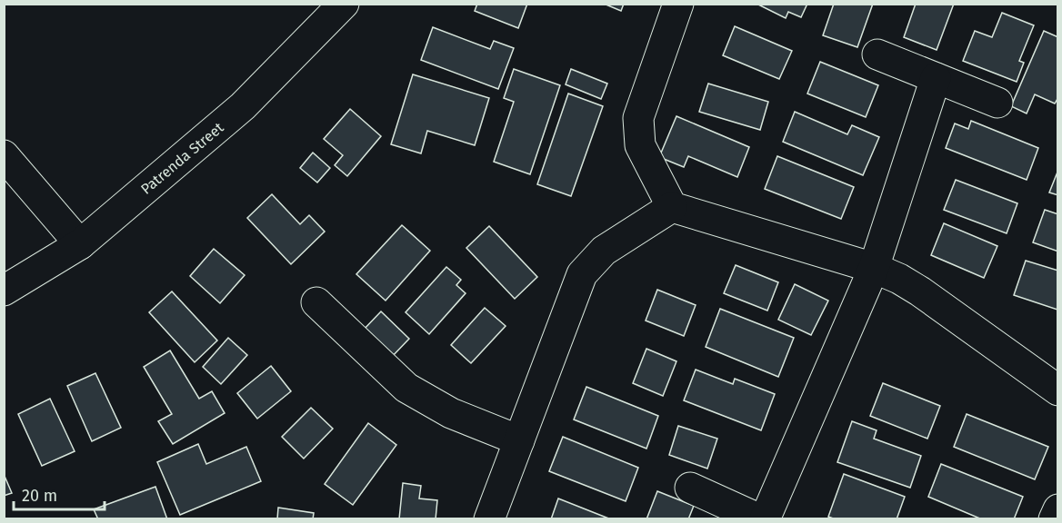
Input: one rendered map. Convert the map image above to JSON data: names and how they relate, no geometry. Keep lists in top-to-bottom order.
{
  "streets": {
    "street": ["Patrenda Street"]
  },
  "scale_bar": "20 m"
}
